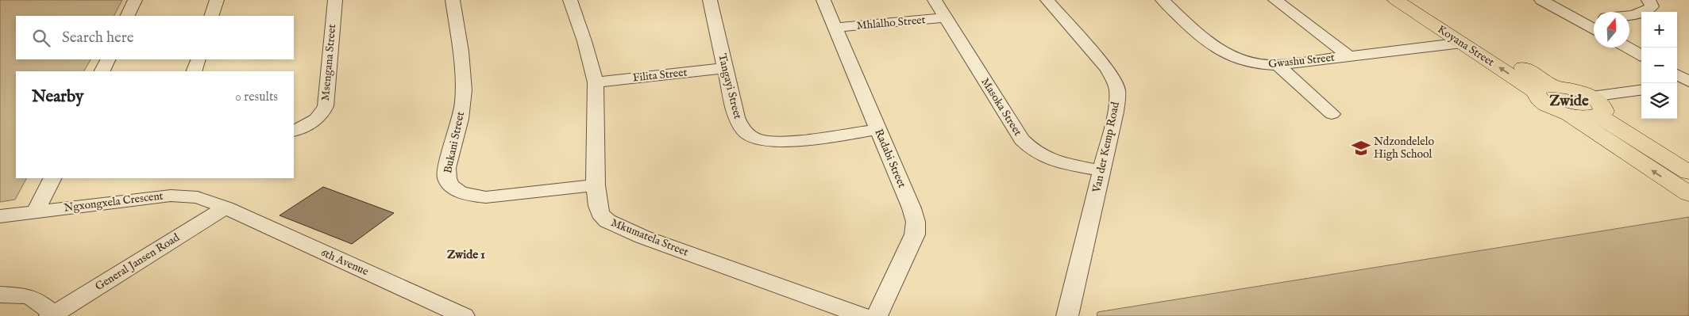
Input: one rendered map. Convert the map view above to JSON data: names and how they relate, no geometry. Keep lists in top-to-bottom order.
{
  "streets": {
    "main road": ["Koyana Street"],
    "street": [
      "Mhlalho Street",
      "Gwashu Street",
      "Msengana Street",
      "Filita Street",
      "Tangayi Street",
      "Masoka Street",
      "Bukani Street",
      "Van der Kemp Road",
      "Radabi Street",
      "Ngxongxela Crescent",
      "Mkumatela Street",
      "General Jansen Road",
      "6th Avenue"
    ]
  },
  "crossings": [
    ["Mhlalho Street", "Masoka Street"],
    ["Mhlalho Street", "Radabi Street"],
    ["Koyana Street", "Gwashu Street"],
    ["Filita Street", "Tangayi Street"],
    ["Filita Street", "Mkumatela Street"],
    ["Tangayi Street", "Radabi Street"],
    ["Masoka Street", "Van der Kemp Road"],
    ["Bukani Street", "Mkumatela Street"],
    ["Ngxongxela Crescent", "General Jansen Road"],
    ["Ngxongxela Crescent", "6th Avenue"],
    ["General Jansen Road", "6th Avenue"]
  ],
  "districts": ["Zwide", "Zwide 1"],
  "places": {
    "school or university": ["Ndzondelelo High School"]
  },
  "north": "top",
  "page": {
    "map_buttons": ["+", "−"],
    "search": "Search here",
    "heading": ["Nearby", "0 results"]
  }
}
